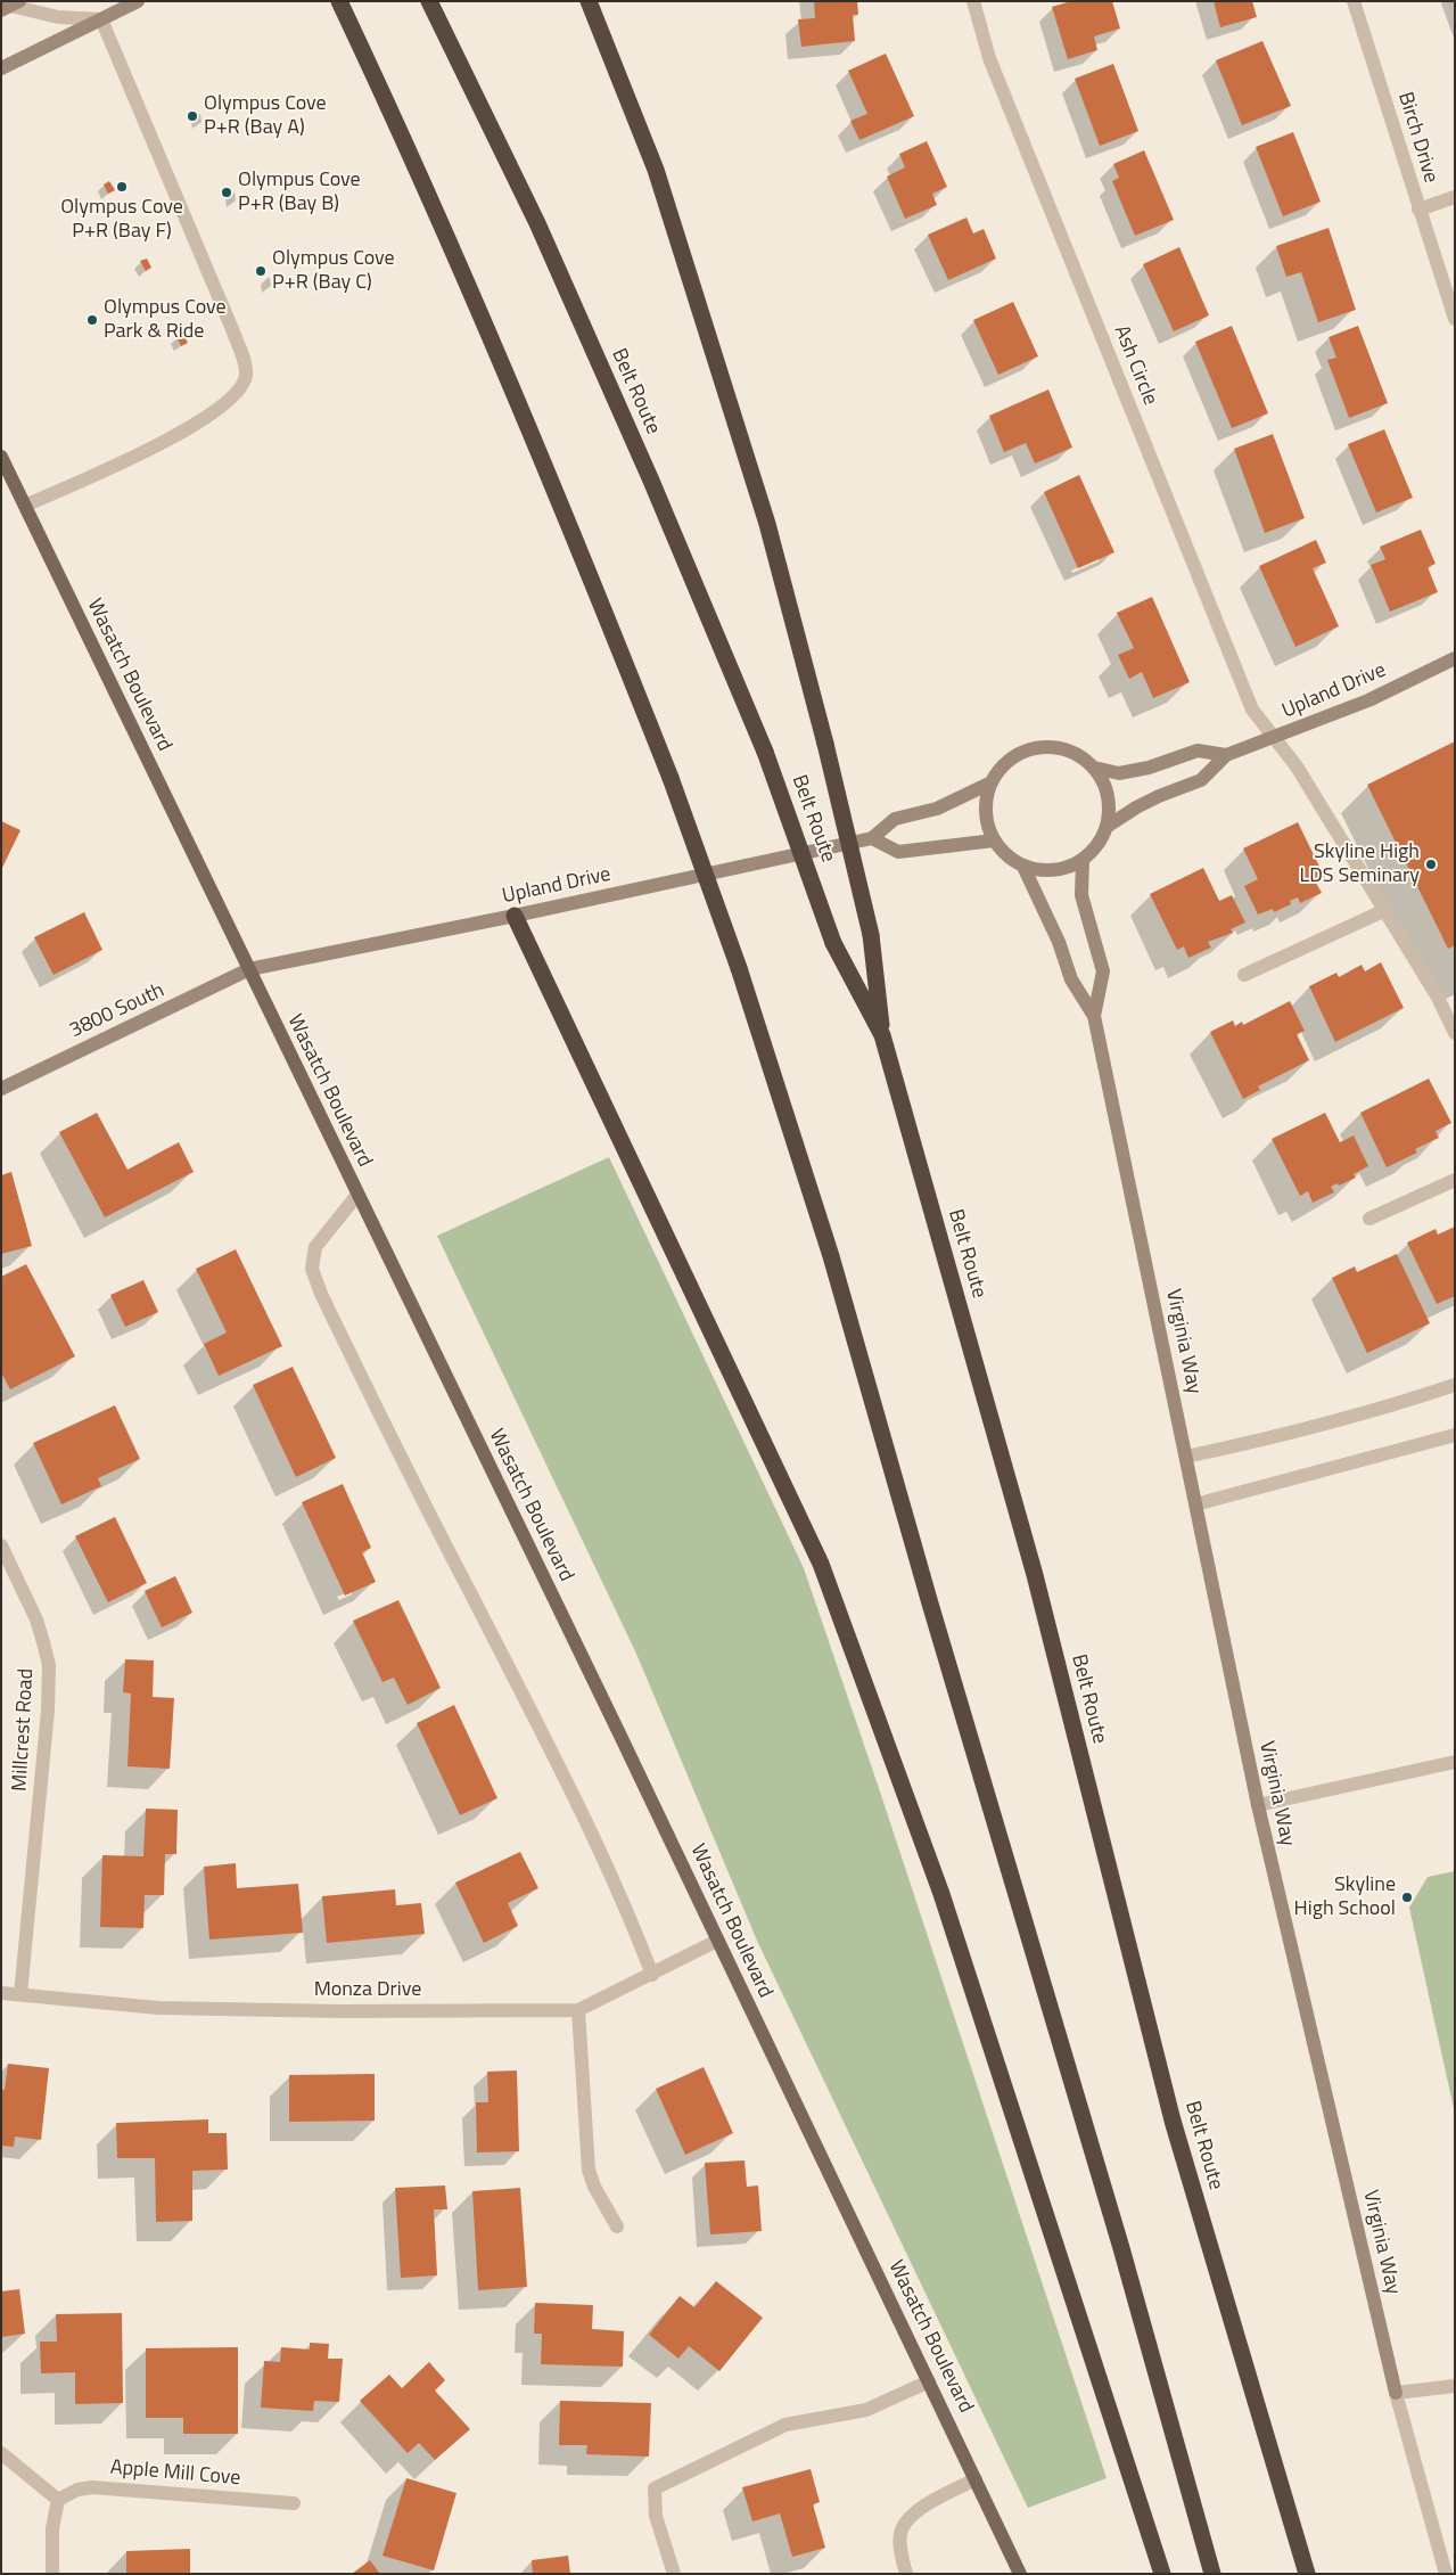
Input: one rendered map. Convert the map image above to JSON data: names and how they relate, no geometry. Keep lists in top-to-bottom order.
{
  "streets": {
    "highway": ["Belt Route"],
    "main road": ["Wasatch Boulevard"],
    "street": [
      "Birch Drive",
      "Ash Circle",
      "Upland Drive",
      "3800 South",
      "Virginia Way",
      "Millcrest Road",
      "Monza Drive",
      "Apple Mill Cove"
    ]
  },
  "crossings": [
    ["Ash Circle", "Upland Drive"],
    ["Wasatch Boulevard", "Upland Drive"],
    ["Wasatch Boulevard", "3800 South"],
    ["Wasatch Boulevard", "Monza Drive"],
    ["Upland Drive", "3800 South"],
    ["Upland Drive", "Virginia Way"],
    ["Millcrest Road", "Monza Drive"]
  ],
  "places": [
    "Olympus Cove P+R (Bay A)",
    "Olympus Cove P+R (Bay F)",
    "Olympus Cove P+R (Bay B)",
    "Olympus Cove P+R (Bay C)",
    "Olympus Cove Park & Ride",
    "Skyline High LDS Seminary",
    "Skyline High School"
  ]
}
